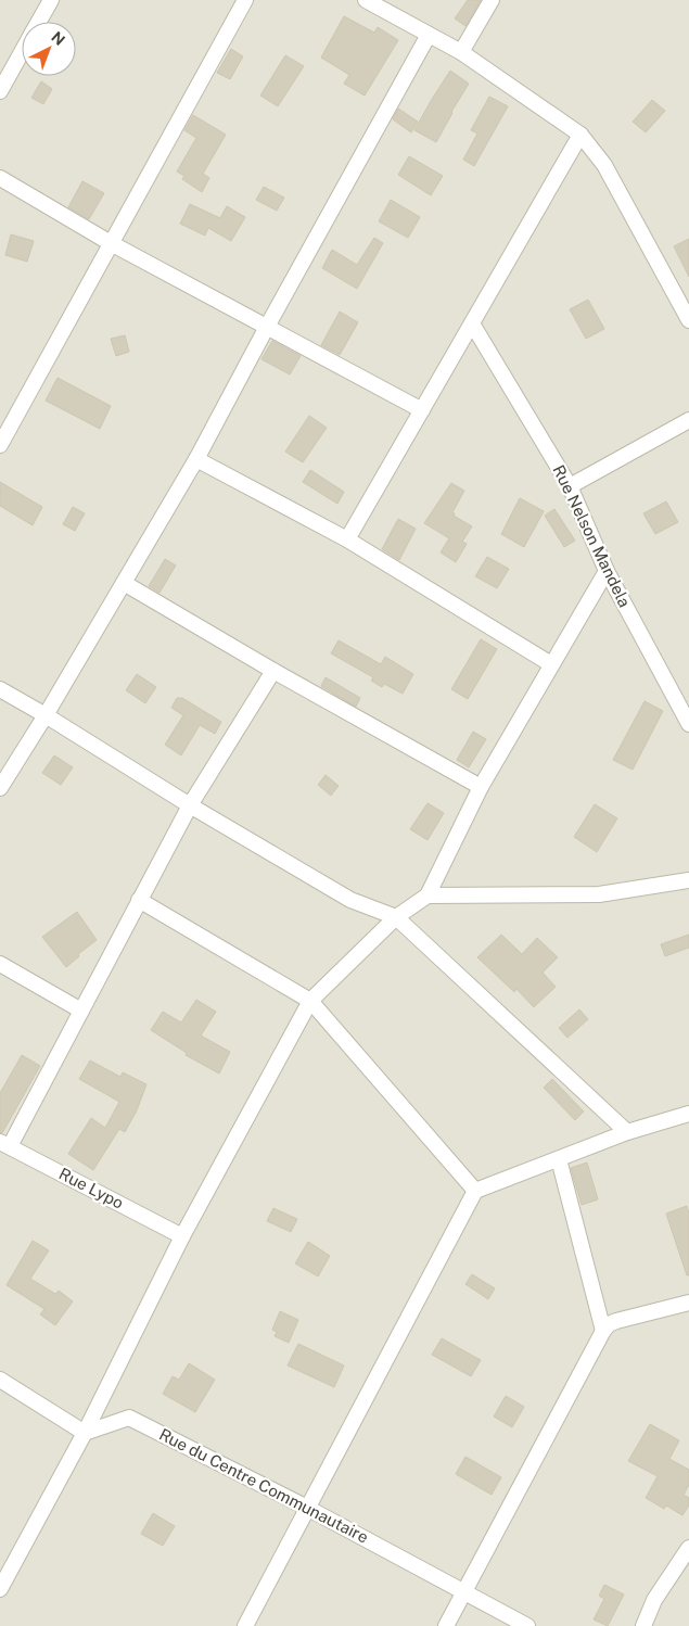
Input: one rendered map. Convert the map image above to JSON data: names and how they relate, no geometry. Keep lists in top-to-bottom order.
{
  "streets": {
    "street": ["Rue Nelson Mandela", "Rue Lypo", "Rue du Centre Communautaire"]
  },
  "north": "top right"
}
